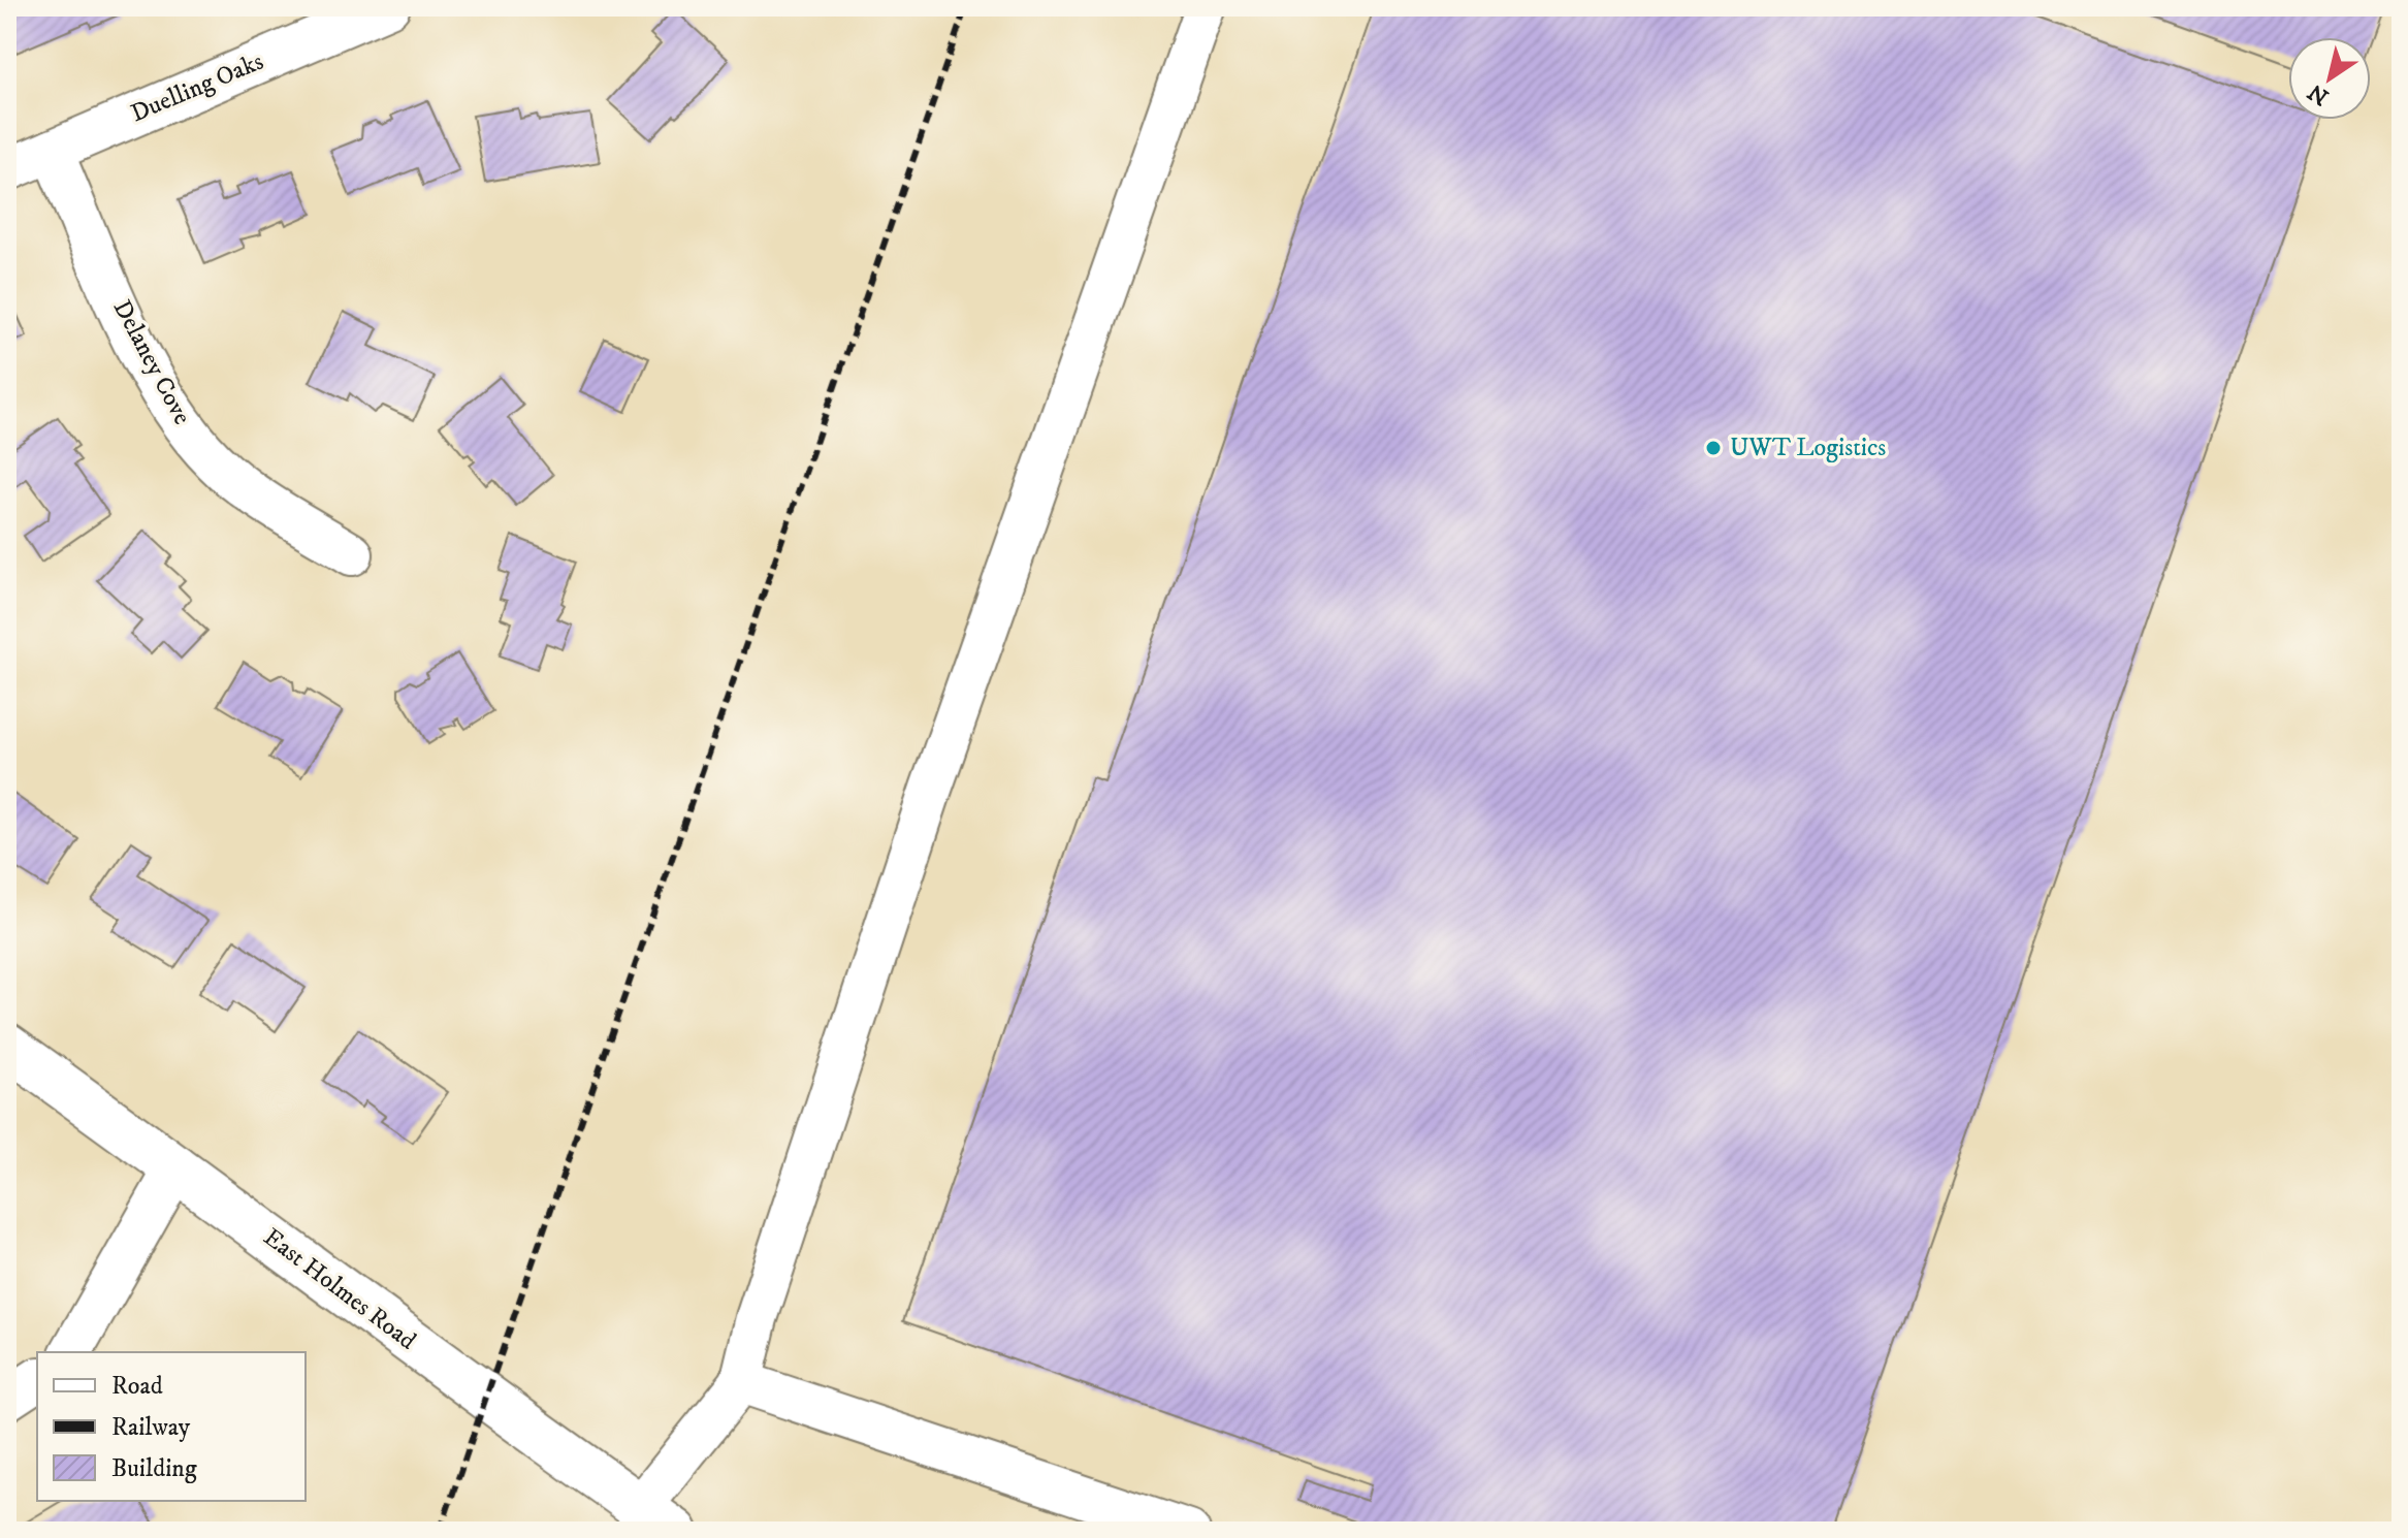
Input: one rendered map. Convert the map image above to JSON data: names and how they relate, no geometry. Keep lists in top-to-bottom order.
{
  "streets": {
    "main road": ["East Holmes Road"],
    "street": ["Duelling Oaks", "Delaney Cove"]
  },
  "crossings": [
    ["Duelling Oaks", "Delaney Cove"]
  ],
  "places": ["UWT Logistics"],
  "legend": ["Road", "Railway", "Building"],
  "north": "bottom left"
}
